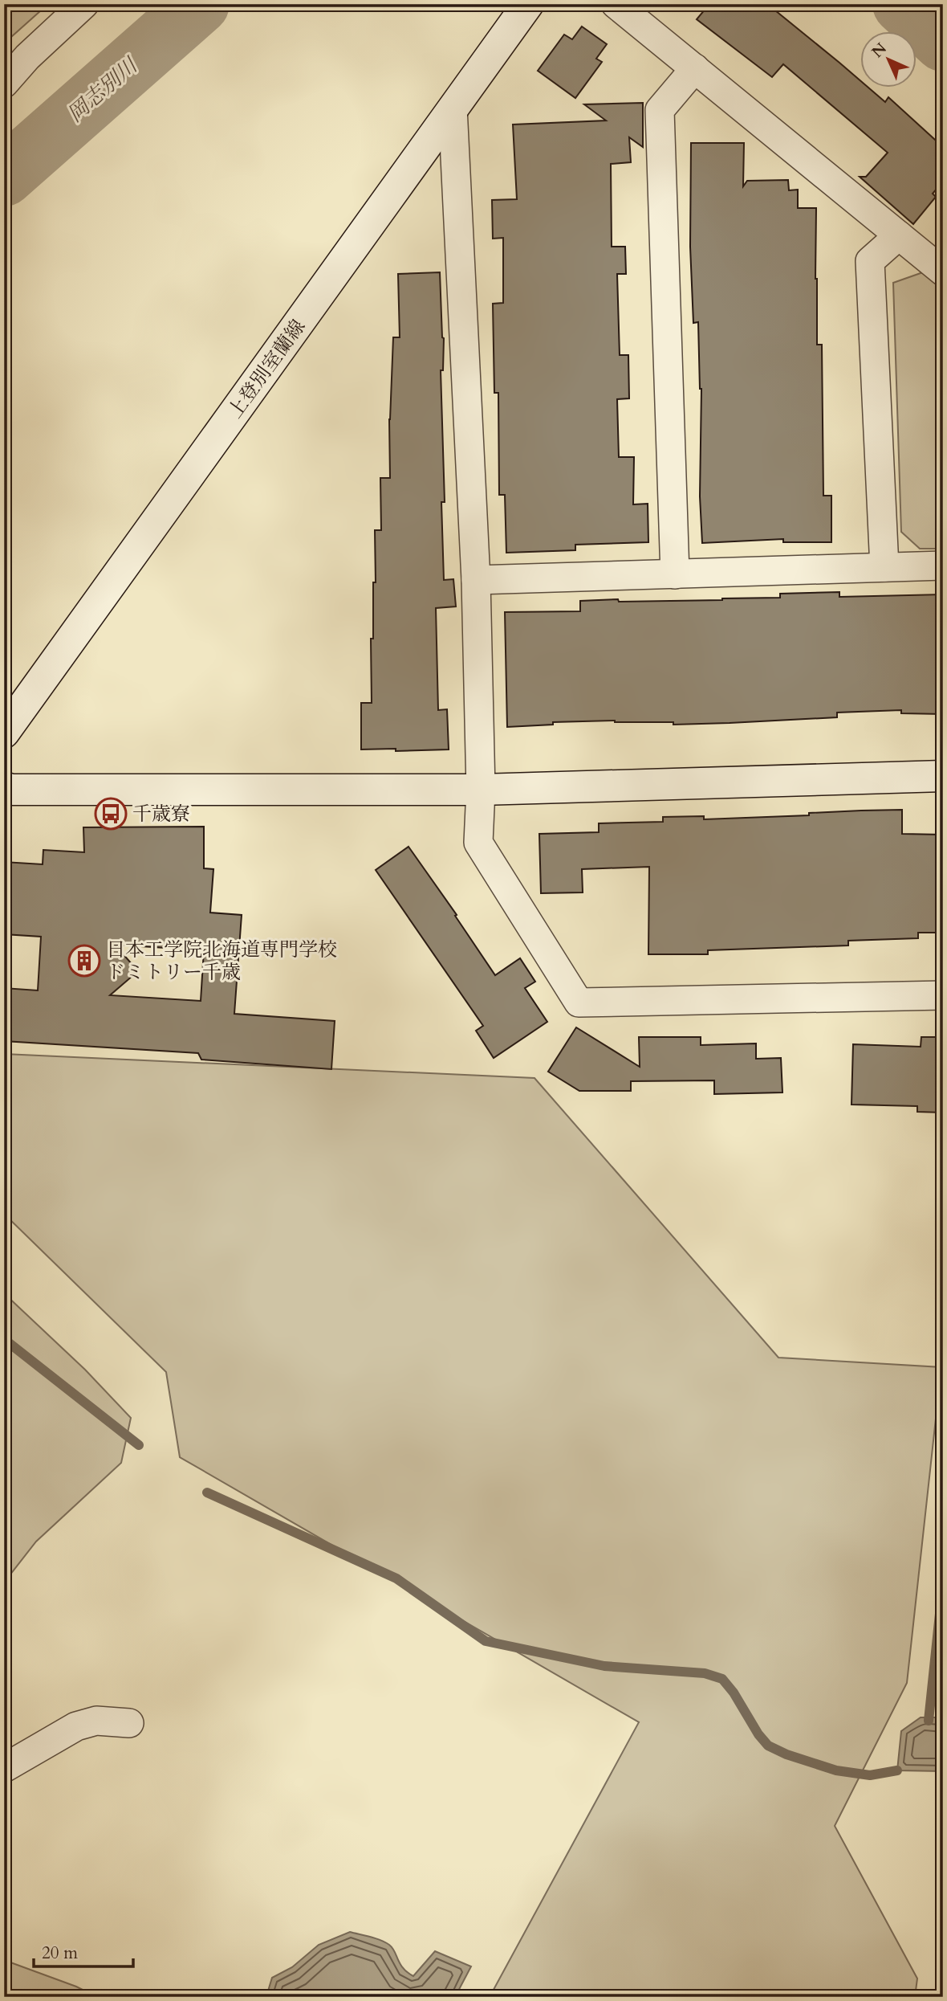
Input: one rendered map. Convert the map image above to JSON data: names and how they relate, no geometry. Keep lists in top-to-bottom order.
{
  "streets": {
    "street": ["上登別室蘭線"]
  },
  "water": ["岡志別川"],
  "places": {
    "bus stop": ["千歳寮"],
    "building": ["日本工学院北海道専門学校 ドミトリー千歳"]
  },
  "scale_bar": "20 m",
  "north": "top left"
}
